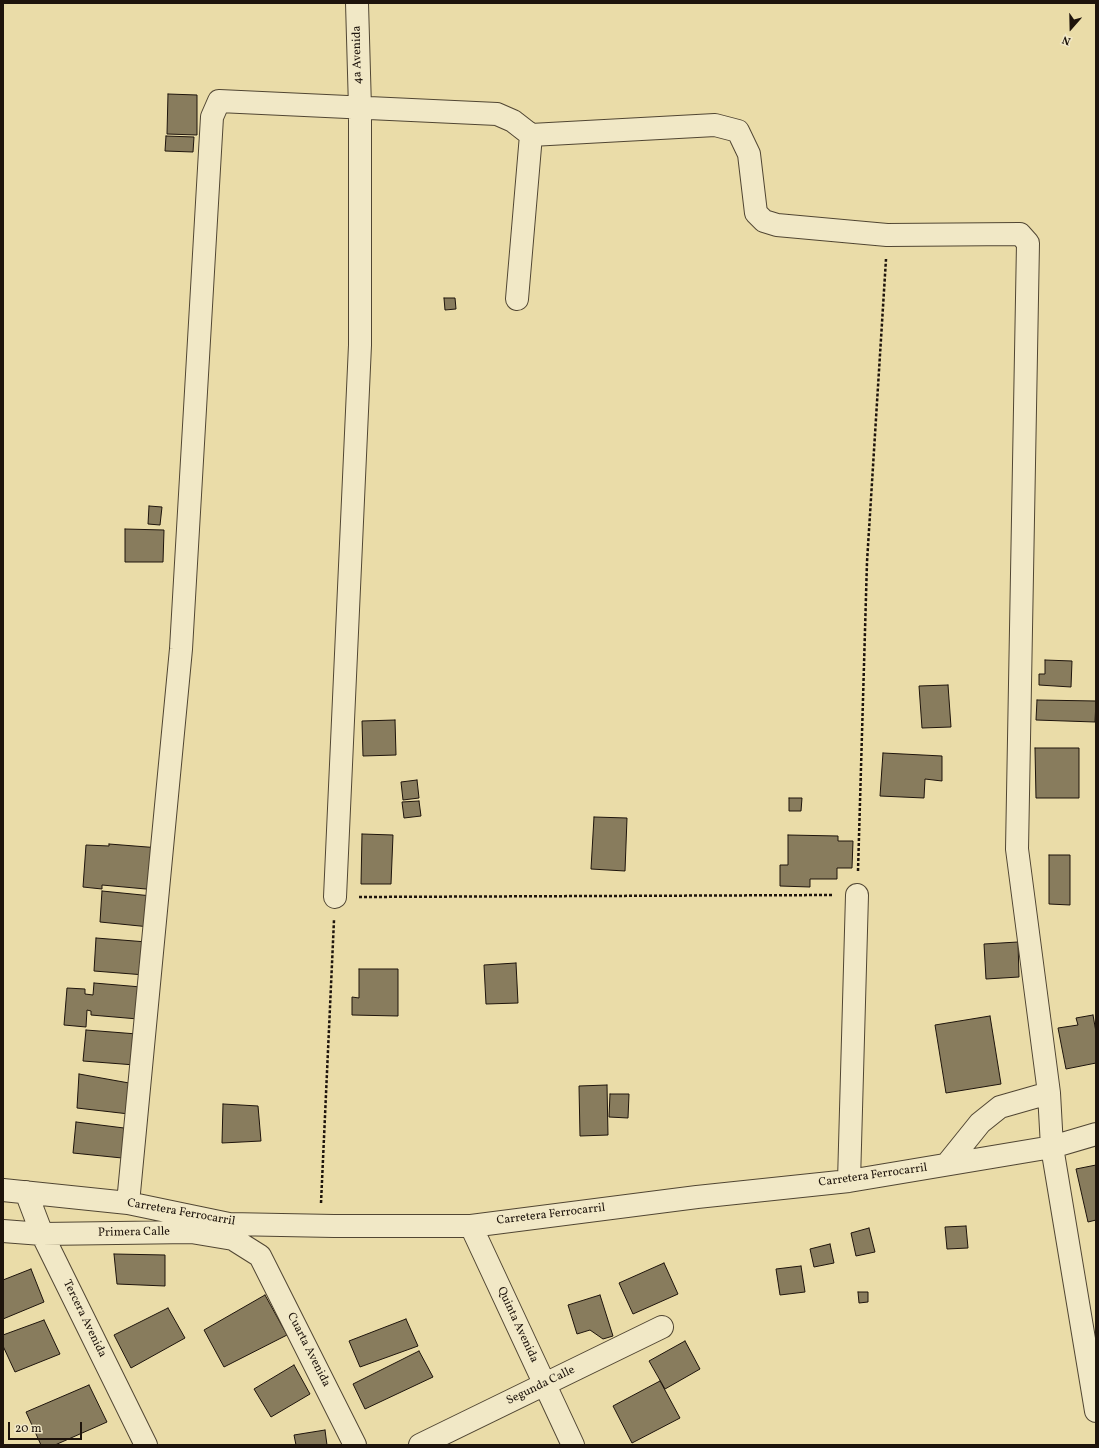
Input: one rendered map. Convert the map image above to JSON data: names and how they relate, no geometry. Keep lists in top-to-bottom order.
{
  "streets": {
    "street": [
      "4a Avenida",
      "Carretera Ferrocarril",
      "Primera Calle",
      "Tercera Avenida",
      "Quinta Avenida",
      "Cuarta Avenida",
      "Segunda Calle"
    ]
  },
  "crossings": [
    ["Carretera Ferrocarril", "Tercera Avenida"],
    ["Carretera Ferrocarril", "Quinta Avenida"],
    ["Primera Calle", "Tercera Avenida"],
    ["Primera Calle", "Cuarta Avenida"],
    ["Quinta Avenida", "Segunda Calle"]
  ],
  "scale_bar": "20 m",
  "north": "bottom"
}
